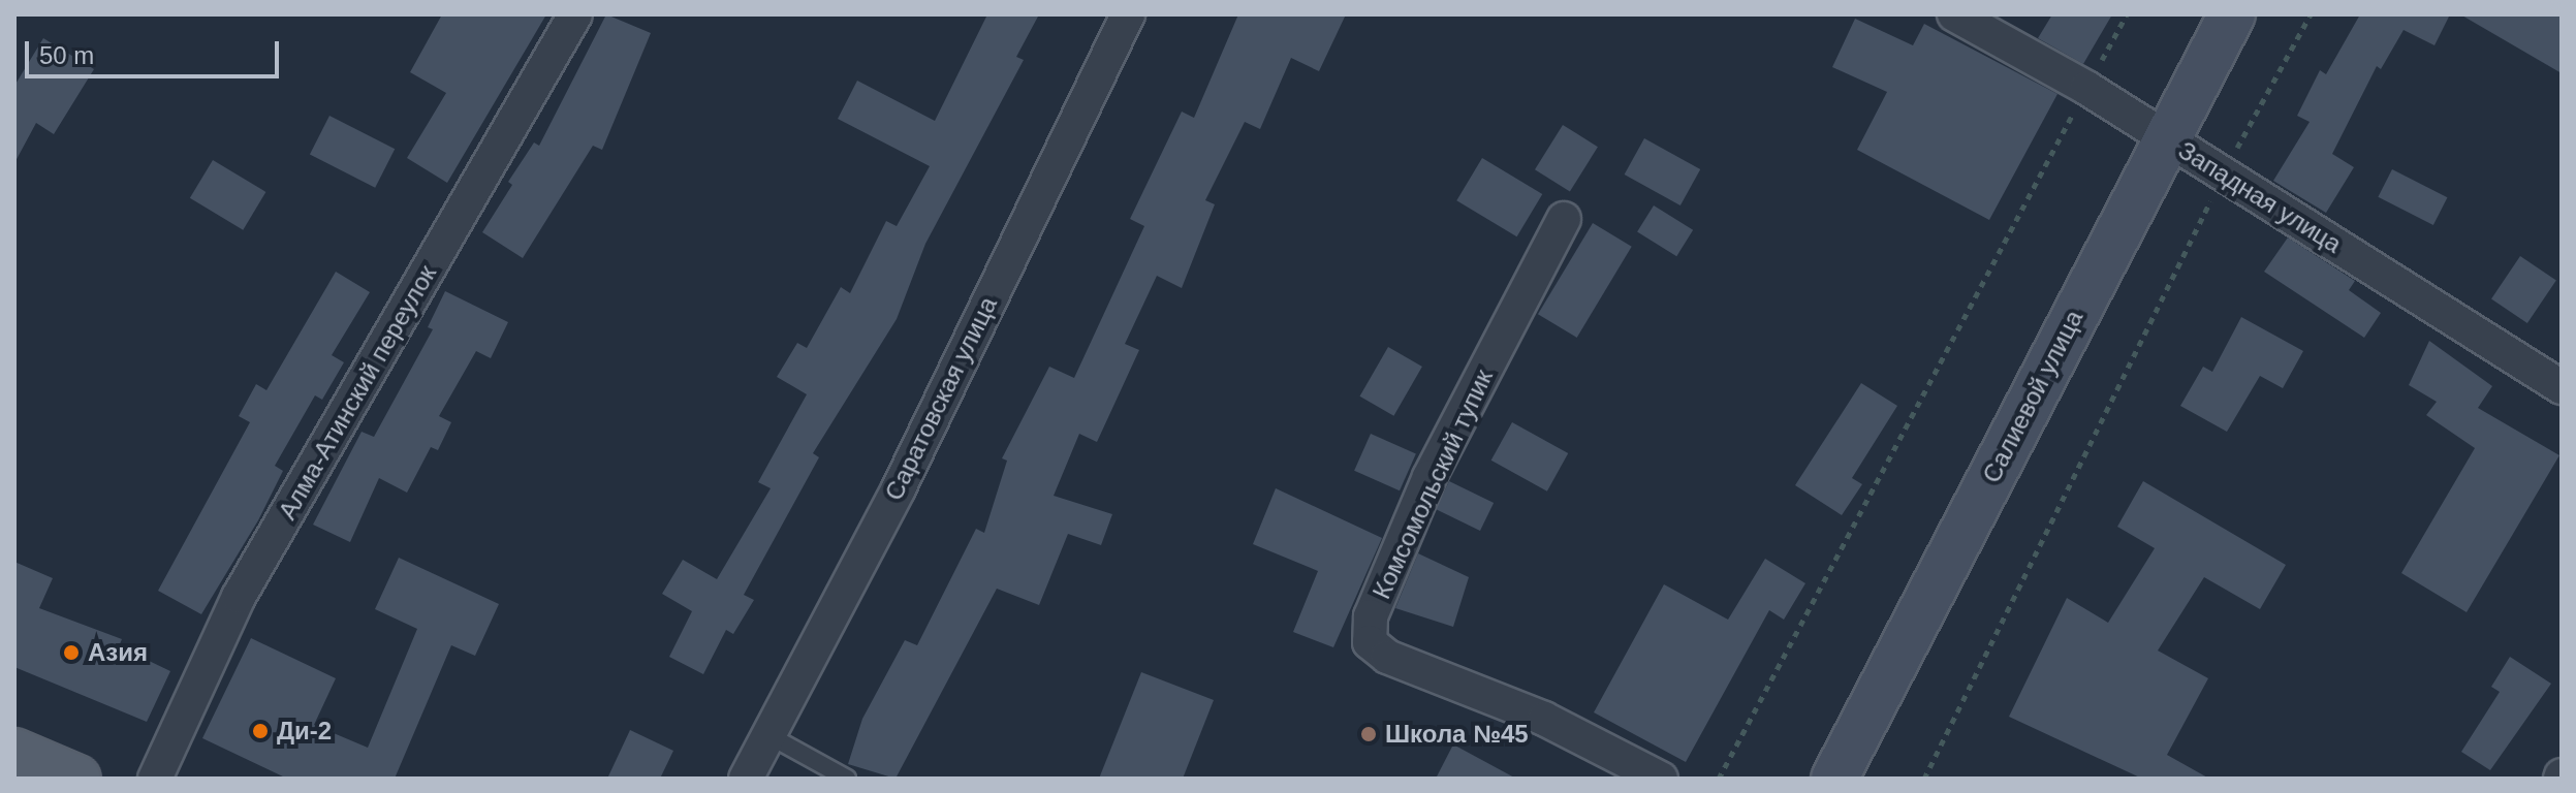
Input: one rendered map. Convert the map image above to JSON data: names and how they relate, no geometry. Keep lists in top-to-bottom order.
{
  "streets": {
    "main road": ["Салиевой улица"],
    "street": [
      "Западная улица",
      "Алма-Атинский переулок",
      "Саратовская улица",
      "Комсомольский тупик"
    ]
  },
  "crossings": [
    ["Западная улица", "Салиевой улица"]
  ],
  "places": ["Азия", "Ди-2", "Школа №45"],
  "scale_bar": "50 m"
}
